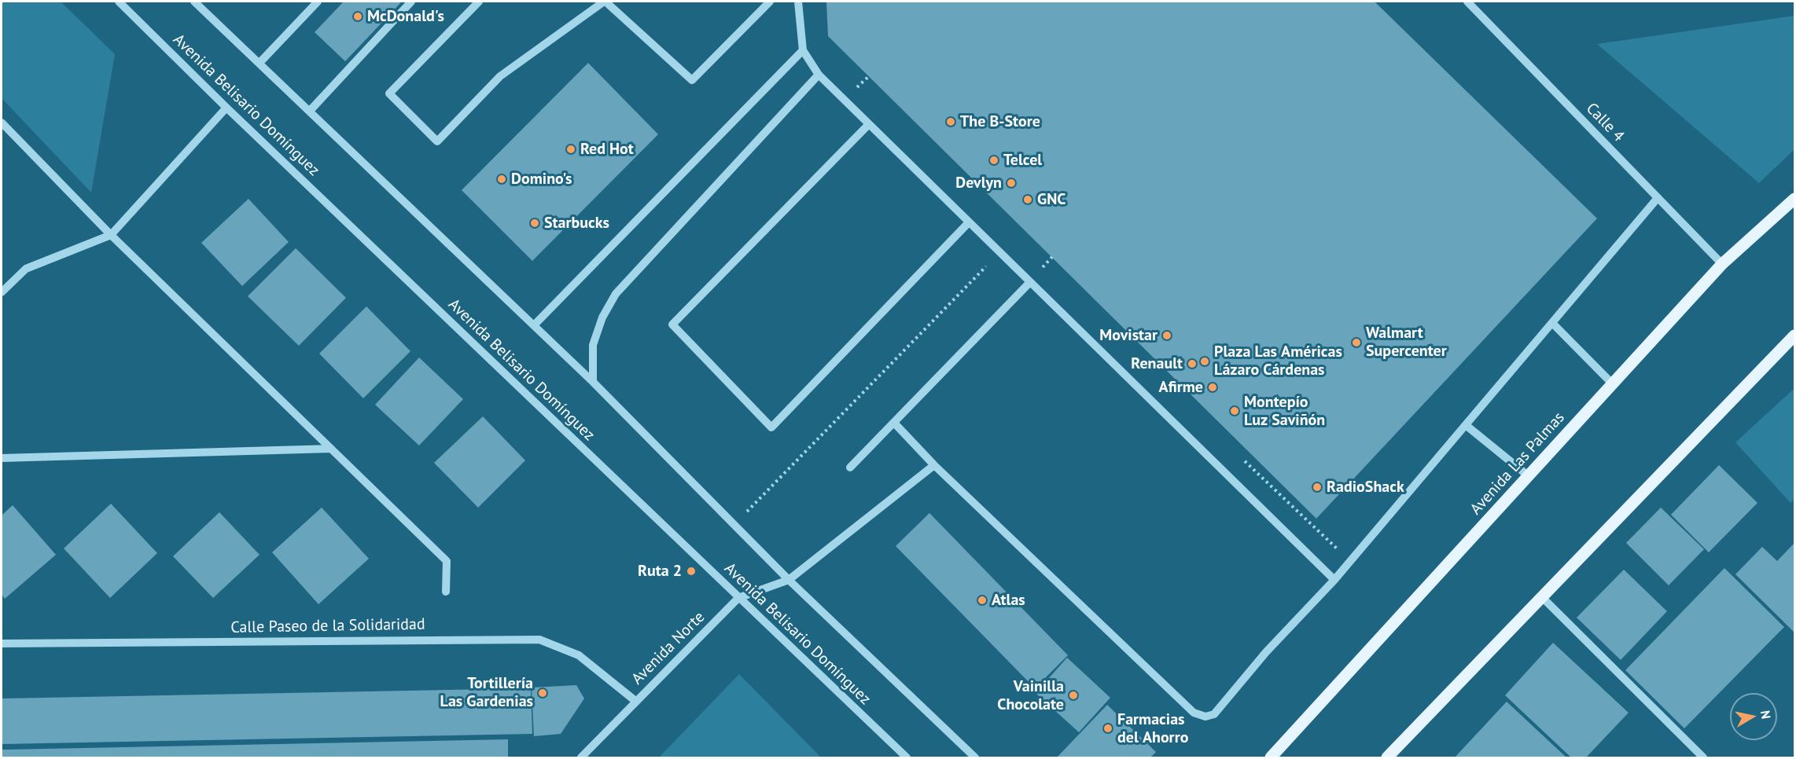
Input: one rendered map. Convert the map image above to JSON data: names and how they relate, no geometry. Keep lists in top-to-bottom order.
{
  "streets": {
    "main road": ["Avenida Las Palmas"],
    "street": [
      "Avenida Belisario Domínguez",
      "Calle 4",
      "Calle Paseo de la Solidaridad",
      "Avenida Norte"
    ]
  },
  "crossings": [
    ["Avenida Belisario Domínguez", "Avenida Norte"],
    ["Calle 4", "Avenida Las Palmas"],
    ["Calle Paseo de la Solidaridad", "Avenida Norte"]
  ],
  "places": [
    "McDonald's",
    "The B-Store",
    "Red Hot",
    "Telcel",
    "Domino's",
    "Devlyn",
    "GNC",
    "Starbucks",
    "Movistar",
    "Walmart Supercenter",
    "Plaza Las Américas Lázaro Cárdenas",
    "Renault",
    "Afirme",
    "Montepío Luz Saviñón",
    "RadioShack",
    "Ruta 2",
    "Atlas",
    "Tortillería Las Gardenias",
    "Vainilla Chocolate",
    "Farmacias del Ahorro"
  ],
  "north": "right"
}
